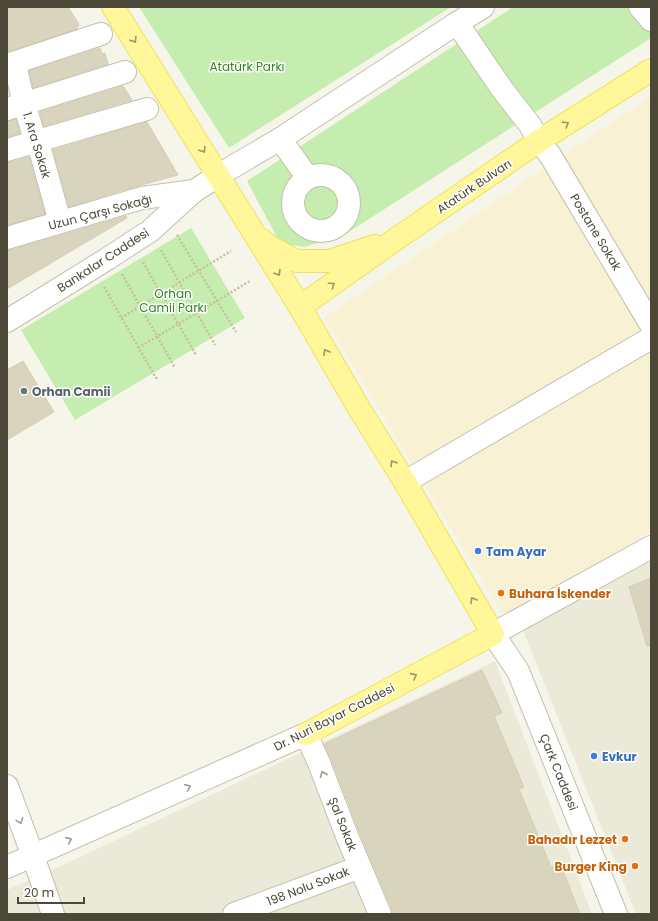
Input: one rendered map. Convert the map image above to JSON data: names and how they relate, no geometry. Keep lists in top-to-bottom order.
{
  "streets": {
    "main road": ["Atatürk Bulvarı", "Dr. Nuri Bayar Caddesi"],
    "street": [
      "1. Ara Sokak",
      "Uzun Çarşı Sokağı",
      "Postane Sokak",
      "Bankalar Caddesi",
      "Çark Caddesi",
      "Şal Sokak",
      "198 Nolu Sokak"
    ]
  },
  "crossings": [
    ["1. Ara Sokak", "Uzun Çarşı Sokağı"],
    ["Atatürk Bulvarı", "Postane Sokak"],
    ["Uzun Çarşı Sokağı", "Bankalar Caddesi"],
    ["Dr. Nuri Bayar Caddesi", "Çark Caddesi"],
    ["Dr. Nuri Bayar Caddesi", "Şal Sokak"],
    ["Şal Sokak", "198 Nolu Sokak"]
  ],
  "one_way": ["Atatürk Bulvarı", "Dr. Nuri Bayar Caddesi", "Şal Sokak"],
  "parks": ["Atatürk Parkı", "Orhan Camii Parkı"],
  "places": [
    "Orhan Camii",
    "Tam Ayar",
    "Buhara İskender",
    "Evkur",
    "Bahadır Lezzet",
    "Burger King"
  ],
  "scale_bar": "20 m"
}
